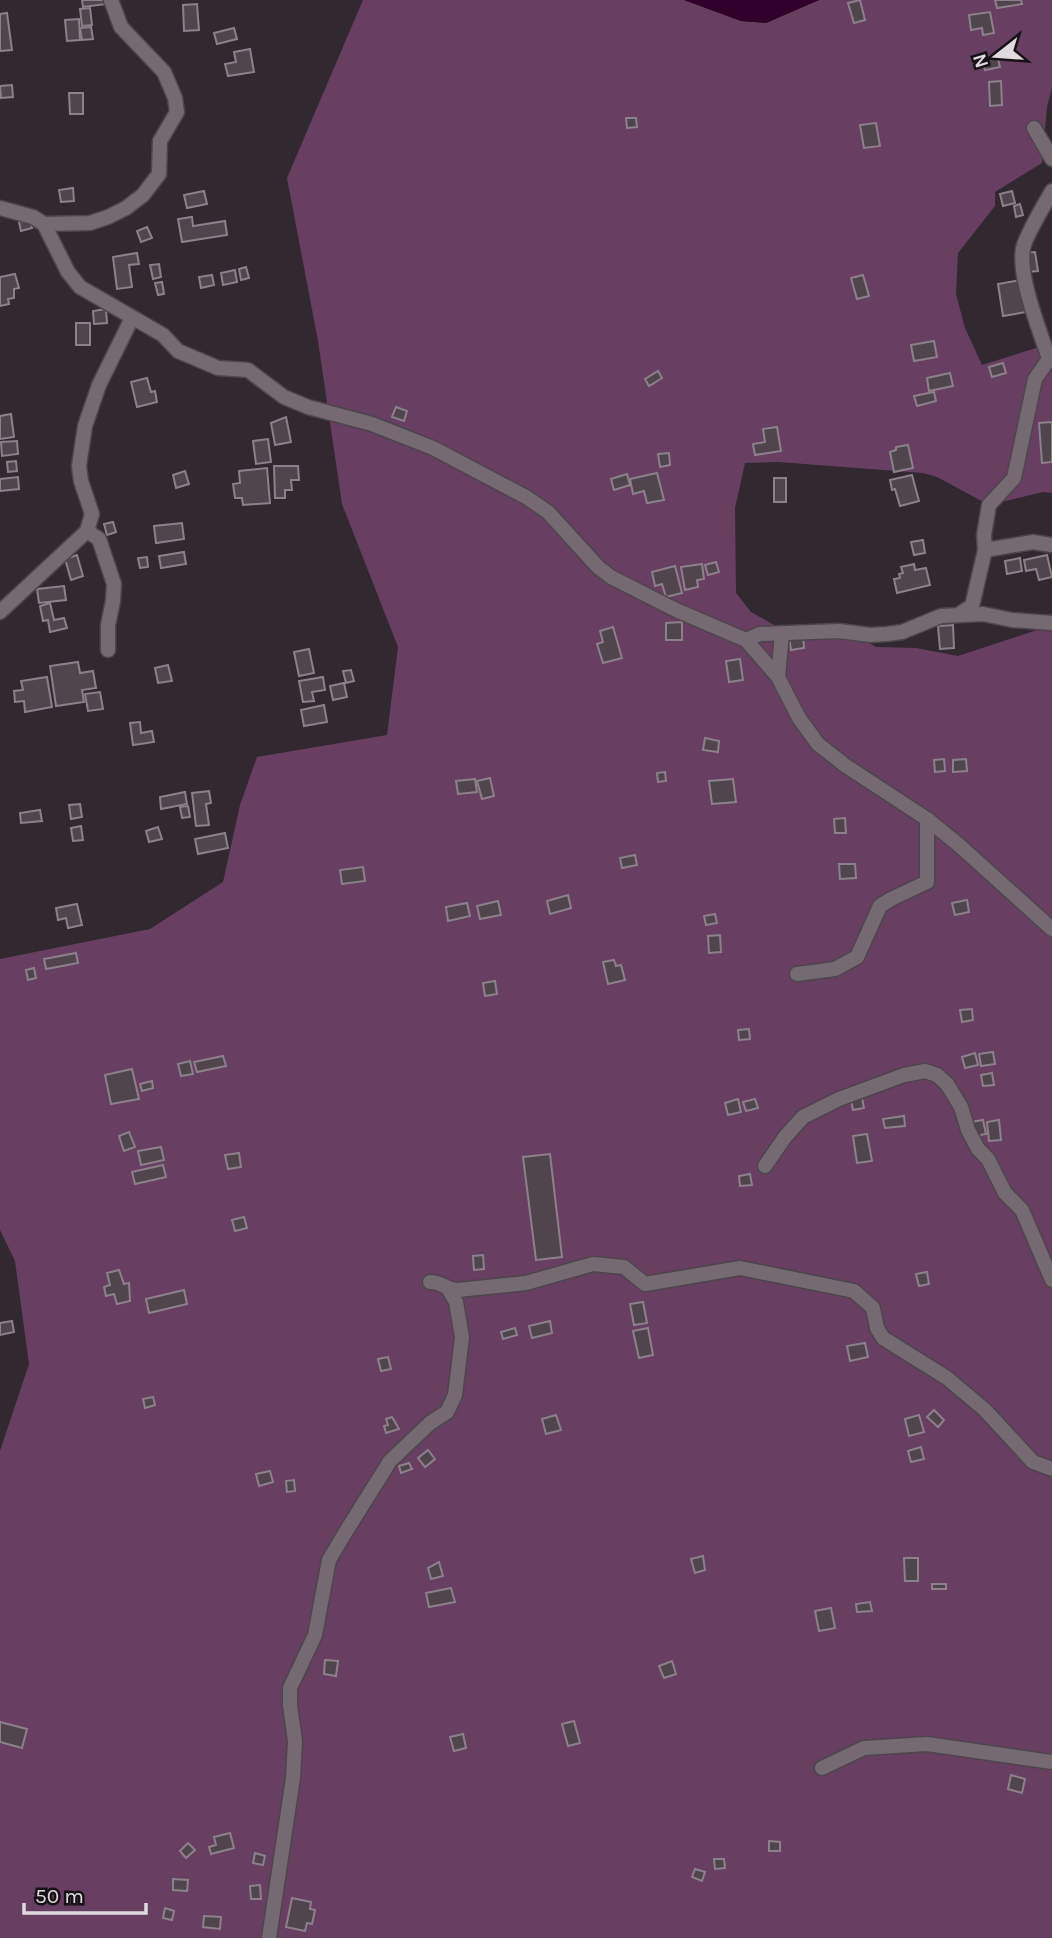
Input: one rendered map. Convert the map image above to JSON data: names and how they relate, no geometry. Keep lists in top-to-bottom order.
{
  "scale_bar": "50 m",
  "north": "left"
}
